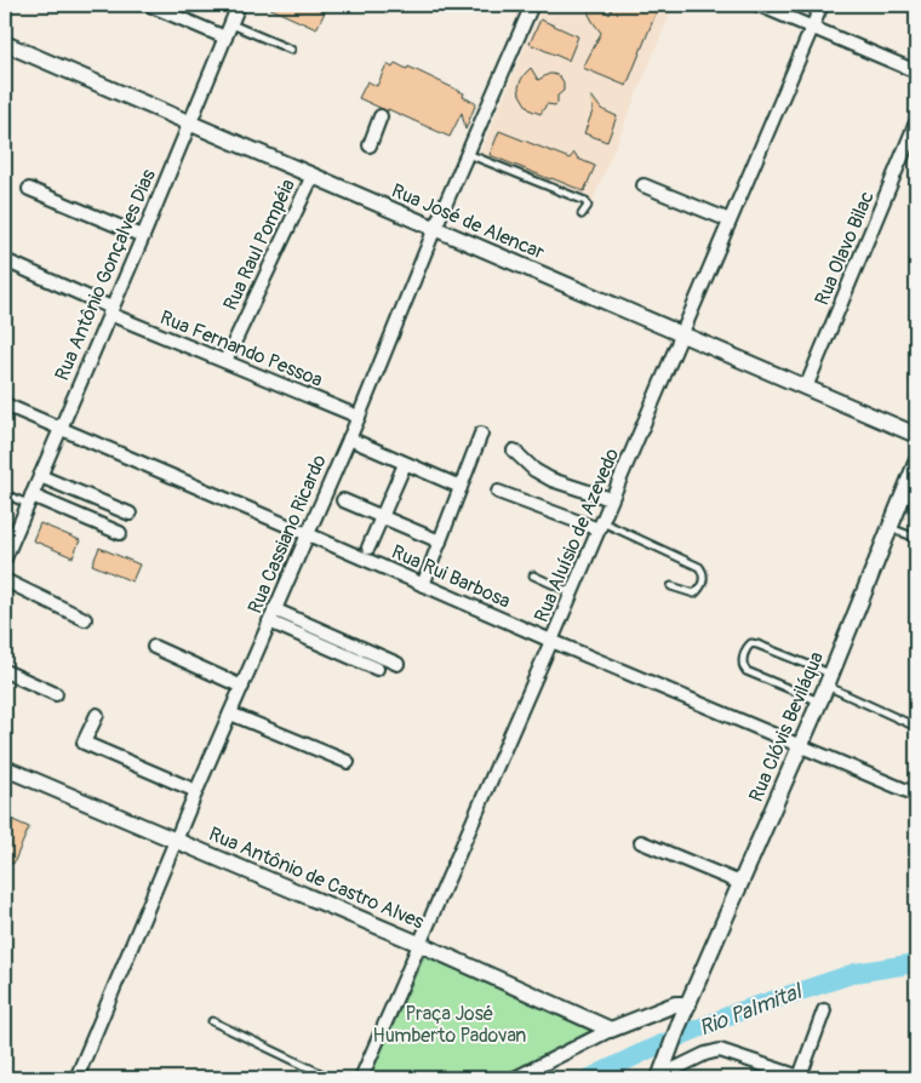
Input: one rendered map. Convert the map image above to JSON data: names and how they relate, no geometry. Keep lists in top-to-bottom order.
{
  "streets": {
    "street": [
      "Rua José de Alencar",
      "Rua Raul Pompéia",
      "Rua Olavo Bilac",
      "Rua Antônio Gonçalves Dias",
      "Rua Fernando Pessoa",
      "Rua Cassiano Ricardo",
      "Rua Aluísio de Azevedo",
      "Rua Rui Barbosa",
      "Rua Clóvis Beviláqua",
      "Rua Antônio de Castro Alves"
    ]
  },
  "crossings": [
    ["Rua José de Alencar", "Rua Raul Pompéia"],
    ["Rua José de Alencar", "Rua Olavo Bilac"],
    ["Rua José de Alencar", "Rua Antônio Gonçalves Dias"],
    ["Rua José de Alencar", "Rua Cassiano Ricardo"],
    ["Rua José de Alencar", "Rua Aluísio de Azevedo"],
    ["Rua Raul Pompéia", "Rua Fernando Pessoa"],
    ["Rua Antônio Gonçalves Dias", "Rua Fernando Pessoa"],
    ["Rua Antônio Gonçalves Dias", "Rua Rui Barbosa"],
    ["Rua Fernando Pessoa", "Rua Cassiano Ricardo"],
    ["Rua Cassiano Ricardo", "Rua Rui Barbosa"],
    ["Rua Cassiano Ricardo", "Rua Antônio de Castro Alves"],
    ["Rua Aluísio de Azevedo", "Rua Rui Barbosa"],
    ["Rua Aluísio de Azevedo", "Rua Antônio de Castro Alves"],
    ["Rua Rui Barbosa", "Rua Clóvis Beviláqua"]
  ],
  "water": ["Rio Palmital"],
  "parks": ["Praça José Humberto Padovan"]
}
